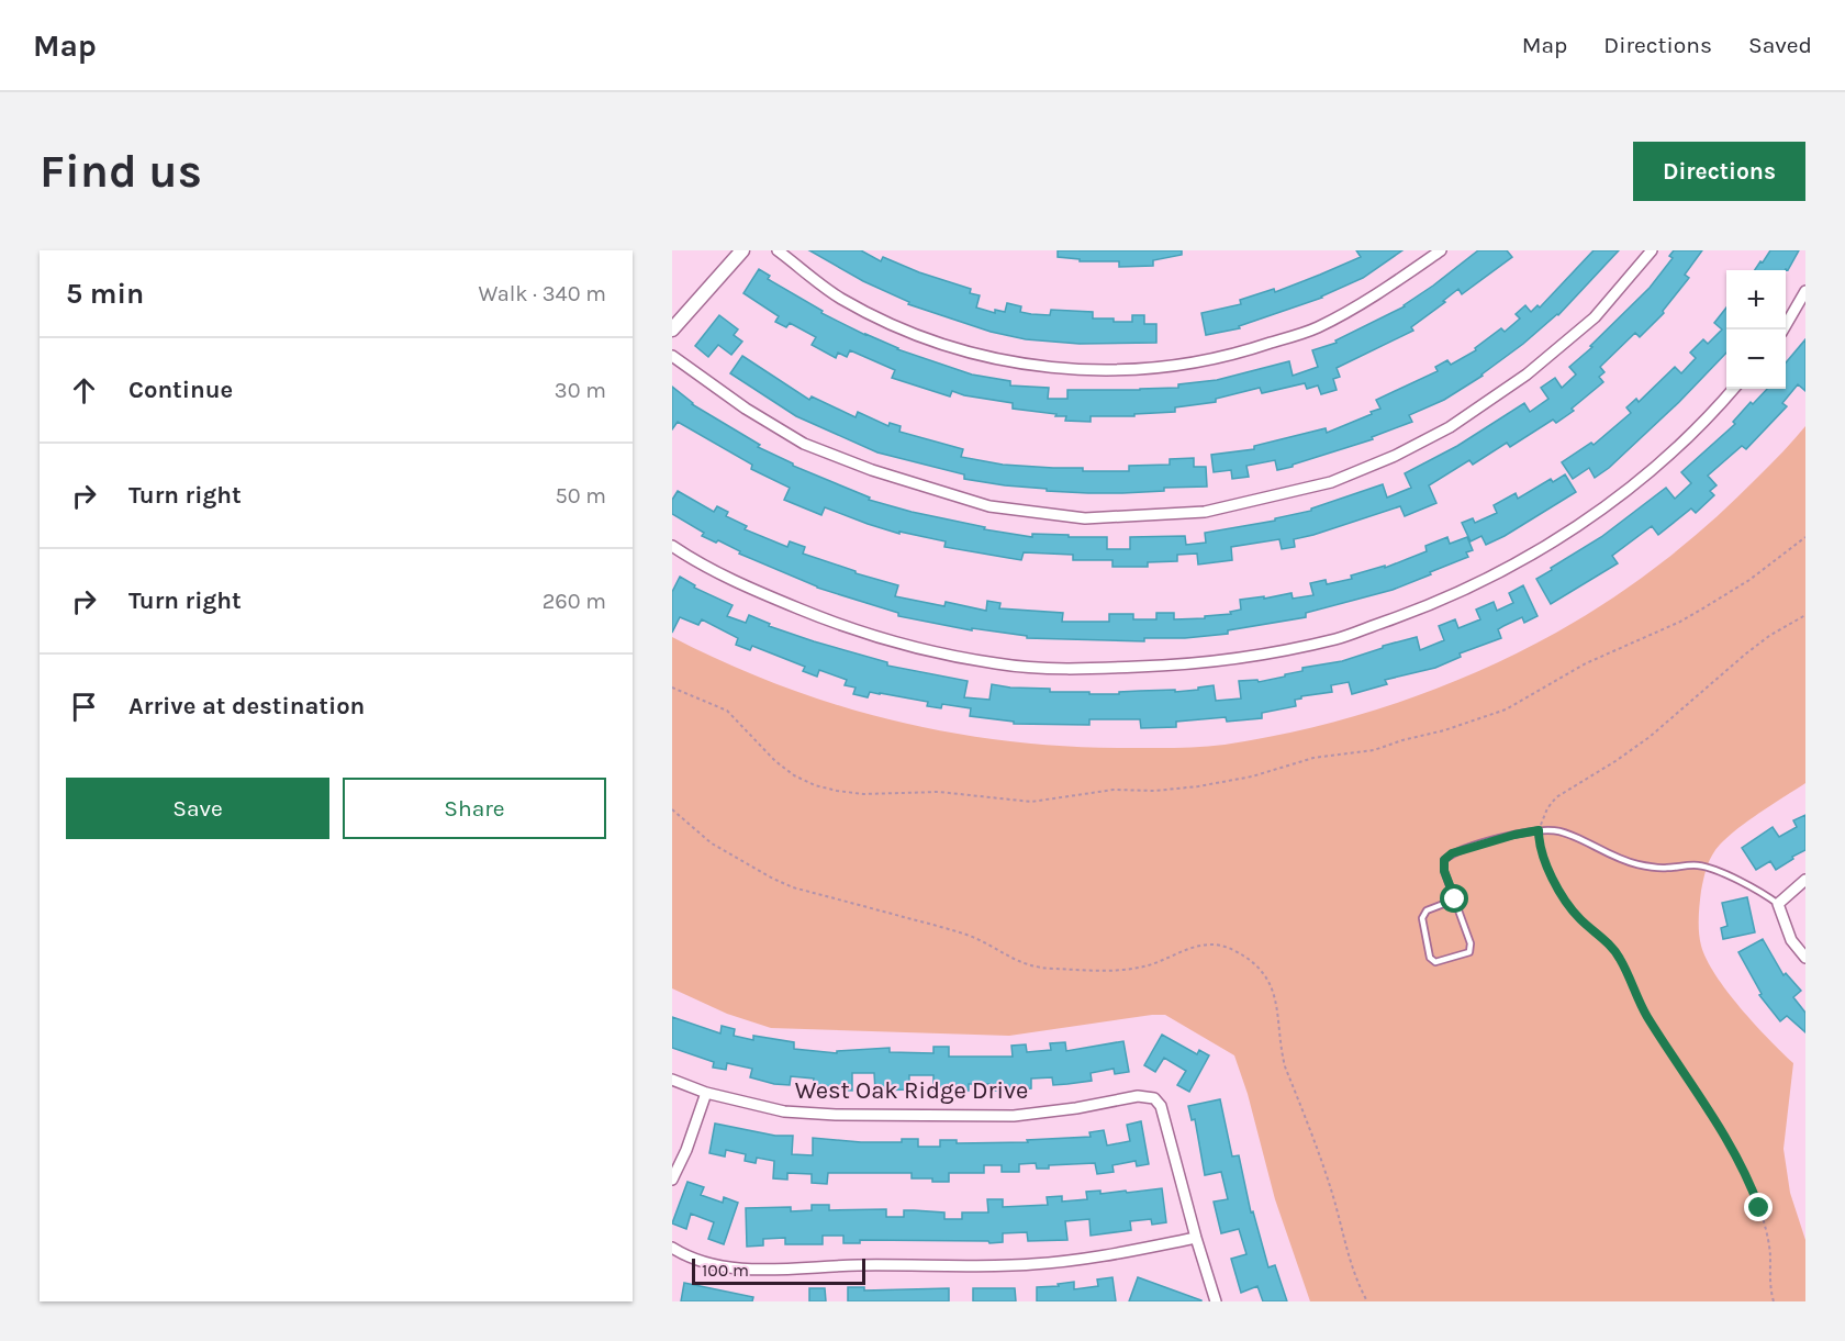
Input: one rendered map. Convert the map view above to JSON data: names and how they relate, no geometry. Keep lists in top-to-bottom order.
{
  "streets": {
    "street": ["West Oak Ridge Drive"]
  },
  "scale_bar": "100 m",
  "page": {
    "header": "Map",
    "nav": ["Map", "Directions", "Saved"],
    "buttons": [
      "Directions",
      ["Save", "Share"]
    ],
    "title": "Find us",
    "heading": ["5 min", "Walk · 340 m"],
    "map_buttons": ["+", "−"],
    "list": [
      ["Continue", "30 m"],
      ["Turn right", "50 m"],
      ["Turn right", "260 m"],
      "Arrive at destination"
    ],
    "scale": "100 m"
  }
}
